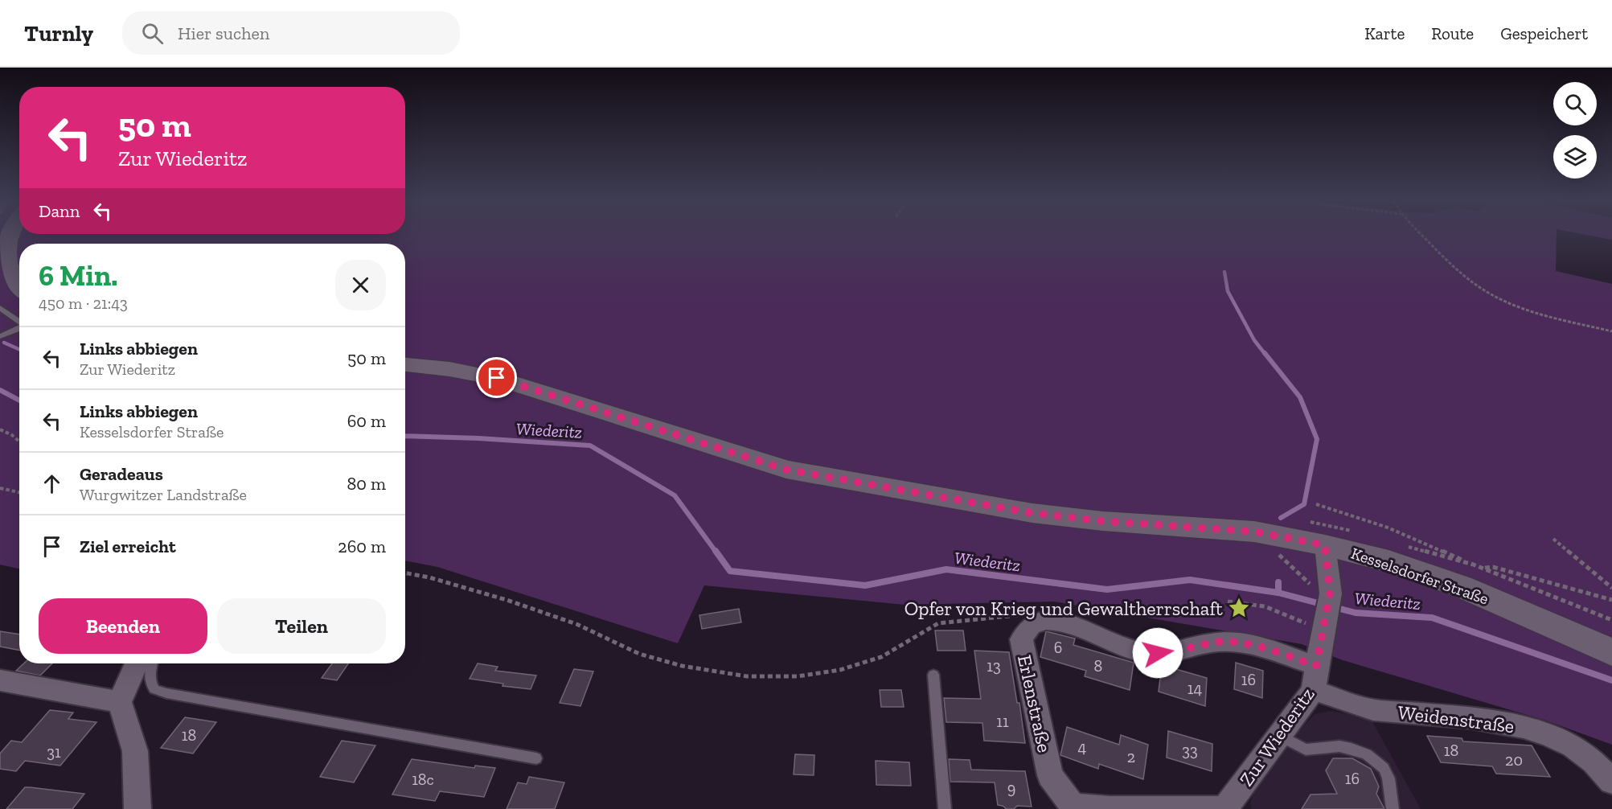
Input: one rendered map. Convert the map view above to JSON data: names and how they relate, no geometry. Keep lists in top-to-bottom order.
{
  "streets": {
    "main road": ["Kesselsdorfer Straße"],
    "street": ["Erlenstraße", "Weidenstraße", "Zur Wiederitz"]
  },
  "crossings": [
    ["Kesselsdorfer Straße", "Zur Wiederitz"],
    ["Erlenstraße", "Weidenstraße"],
    ["Erlenstraße", "Zur Wiederitz"],
    ["Weidenstraße", "Zur Wiederitz"]
  ],
  "water": ["Wiederitz"],
  "places": {
    "place": ["Opfer von Krieg und Gewaltherrschaft"]
  },
  "house_numbers": [
    "6",
    "13",
    "8",
    "16",
    "14",
    "11",
    "18",
    "4",
    "33",
    "18",
    "31",
    "2",
    "20",
    "16",
    "18c",
    "9"
  ],
  "page": {
    "header": "Turnly",
    "search": "Hier suchen",
    "nav": ["Karte", "Route", "Gespeichert"],
    "turn": ["50 m", "Zur Wiederitz"],
    "then": "Dann",
    "heading": ["6 Min.", "450 m · 21:43"],
    "list": [
      {
        "name": "Links abbiegen",
        "note": "Zur Wiederitz",
        "value": "50 m"
      },
      {
        "name": "Links abbiegen",
        "note": "Kesselsdorfer Straße",
        "value": "60 m"
      },
      {
        "name": "Geradeaus",
        "note": "Wurgwitzer Landstraße",
        "value": "80 m"
      },
      {
        "name": "Ziel erreicht",
        "value": "260 m"
      }
    ],
    "buttons": ["Beenden", "Teilen"]
  }
}
